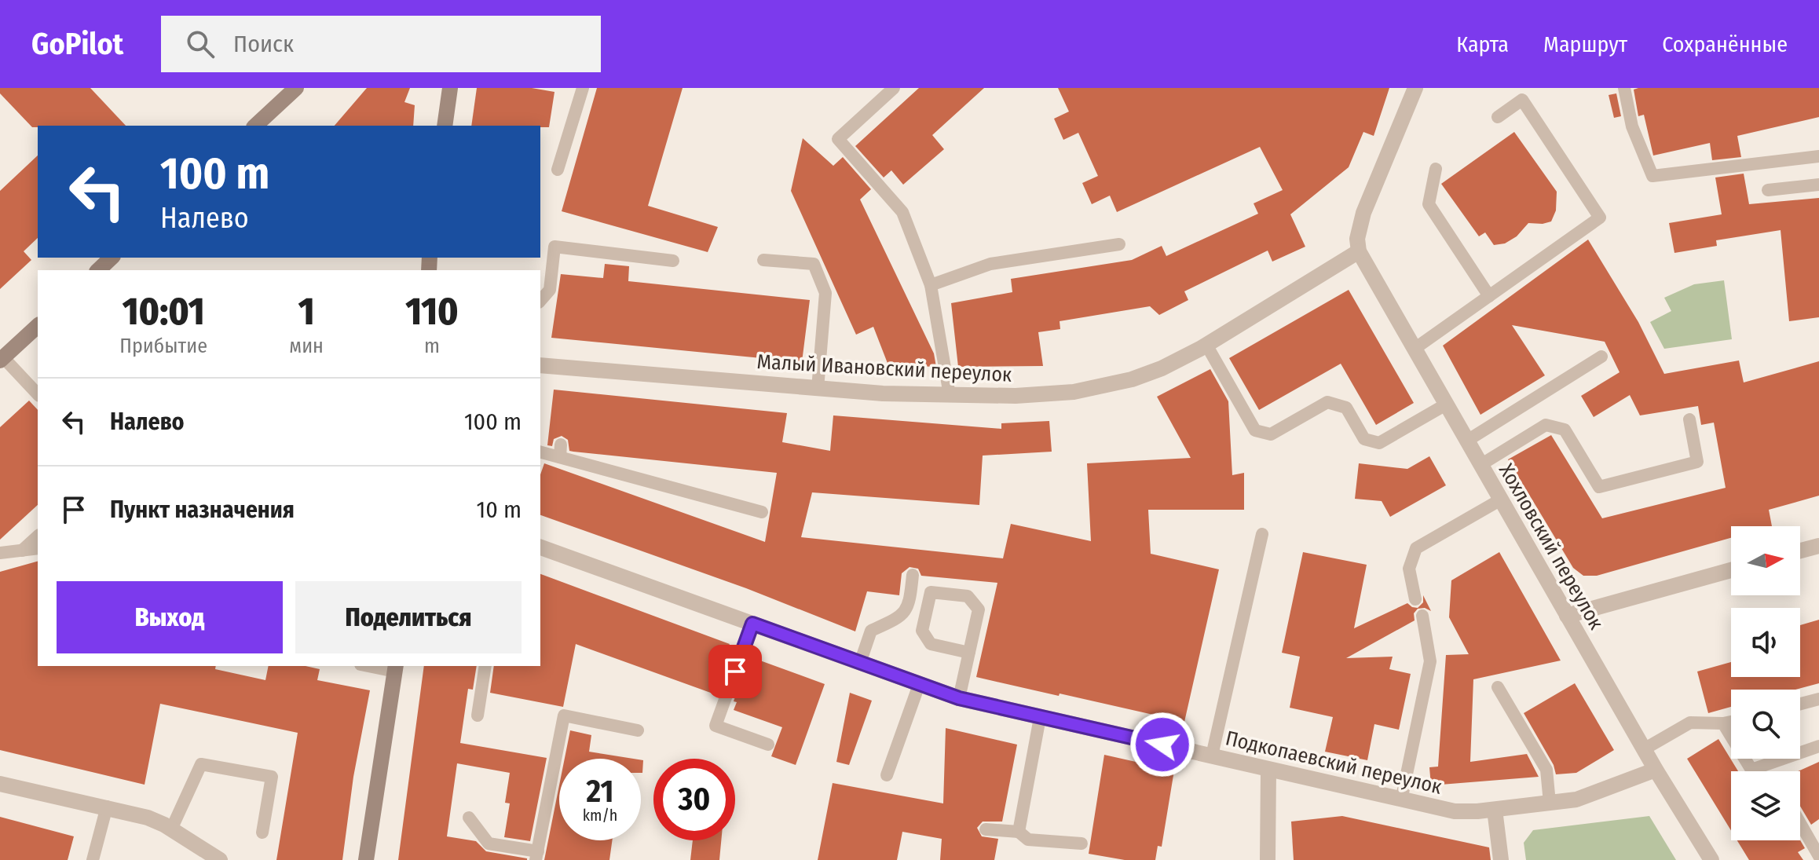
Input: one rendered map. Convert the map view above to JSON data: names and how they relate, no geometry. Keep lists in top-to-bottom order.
{
  "streets": {
    "street": ["Малый Ивановский переулок", "Хохловский переулок", "Подкопаевский переулок"]
  },
  "crossings": [
    ["Малый Ивановский переулок", "Хохловский переулок"],
    ["Хохловский переулок", "Подкопаевский переулок"]
  ],
  "north": "right",
  "page": {
    "header": "GoPilot",
    "search": "Поиск",
    "nav": ["Карта", "Маршрут", "Сохранённые"],
    "turn": ["100 m", "Налево"],
    "eta": [
      "10:01",
      "Прибытие",
      "1",
      "мин",
      "110",
      "m"
    ],
    "list": [
      {
        "name": "Налево",
        "value": "100 m"
      },
      {
        "name": "Пункт назначения",
        "value": "10 m"
      }
    ],
    "buttons": ["Выход", "Поделиться"],
    "speed": "21 km/h",
    "limit": "30"
  }
}
